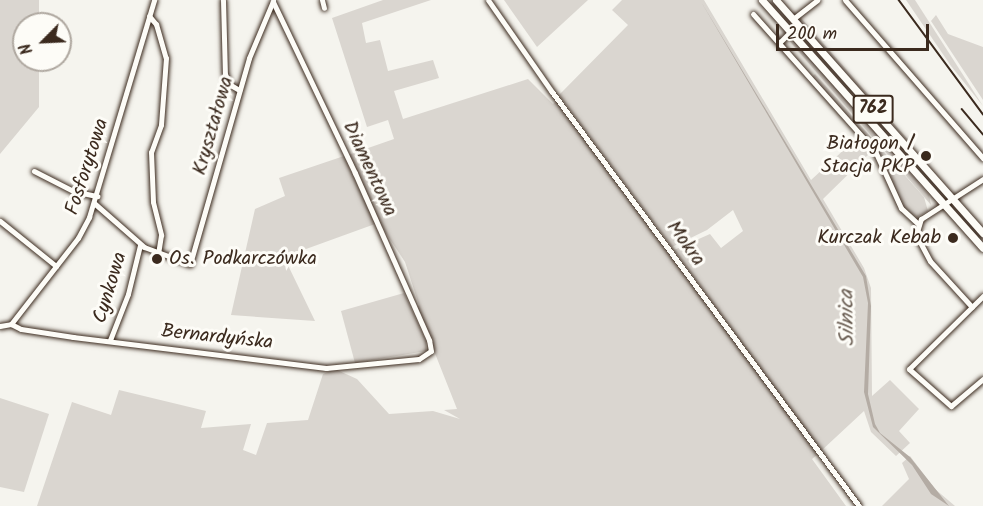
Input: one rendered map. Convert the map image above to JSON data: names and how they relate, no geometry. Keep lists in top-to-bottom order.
{
  "streets": {
    "main road": ["762"],
    "street": [
      "Kryształowa",
      "Fosforytowa",
      "Diamentowa",
      "Mokra",
      "Cynkowa",
      "Bernardyńska"
    ]
  },
  "crossings": [
    ["Kryształowa", "Diamentowa"],
    ["Fosforytowa", "Bernardyńska"],
    ["Diamentowa", "Bernardyńska"],
    ["Cynkowa", "Bernardyńska"]
  ],
  "water": ["Silnica"],
  "places": ["Białogon / Stacja PKP", "Kurczak Kebab", "Os. Podkarczówka"],
  "scale_bar": "200 m",
  "north": "bottom left"
}
